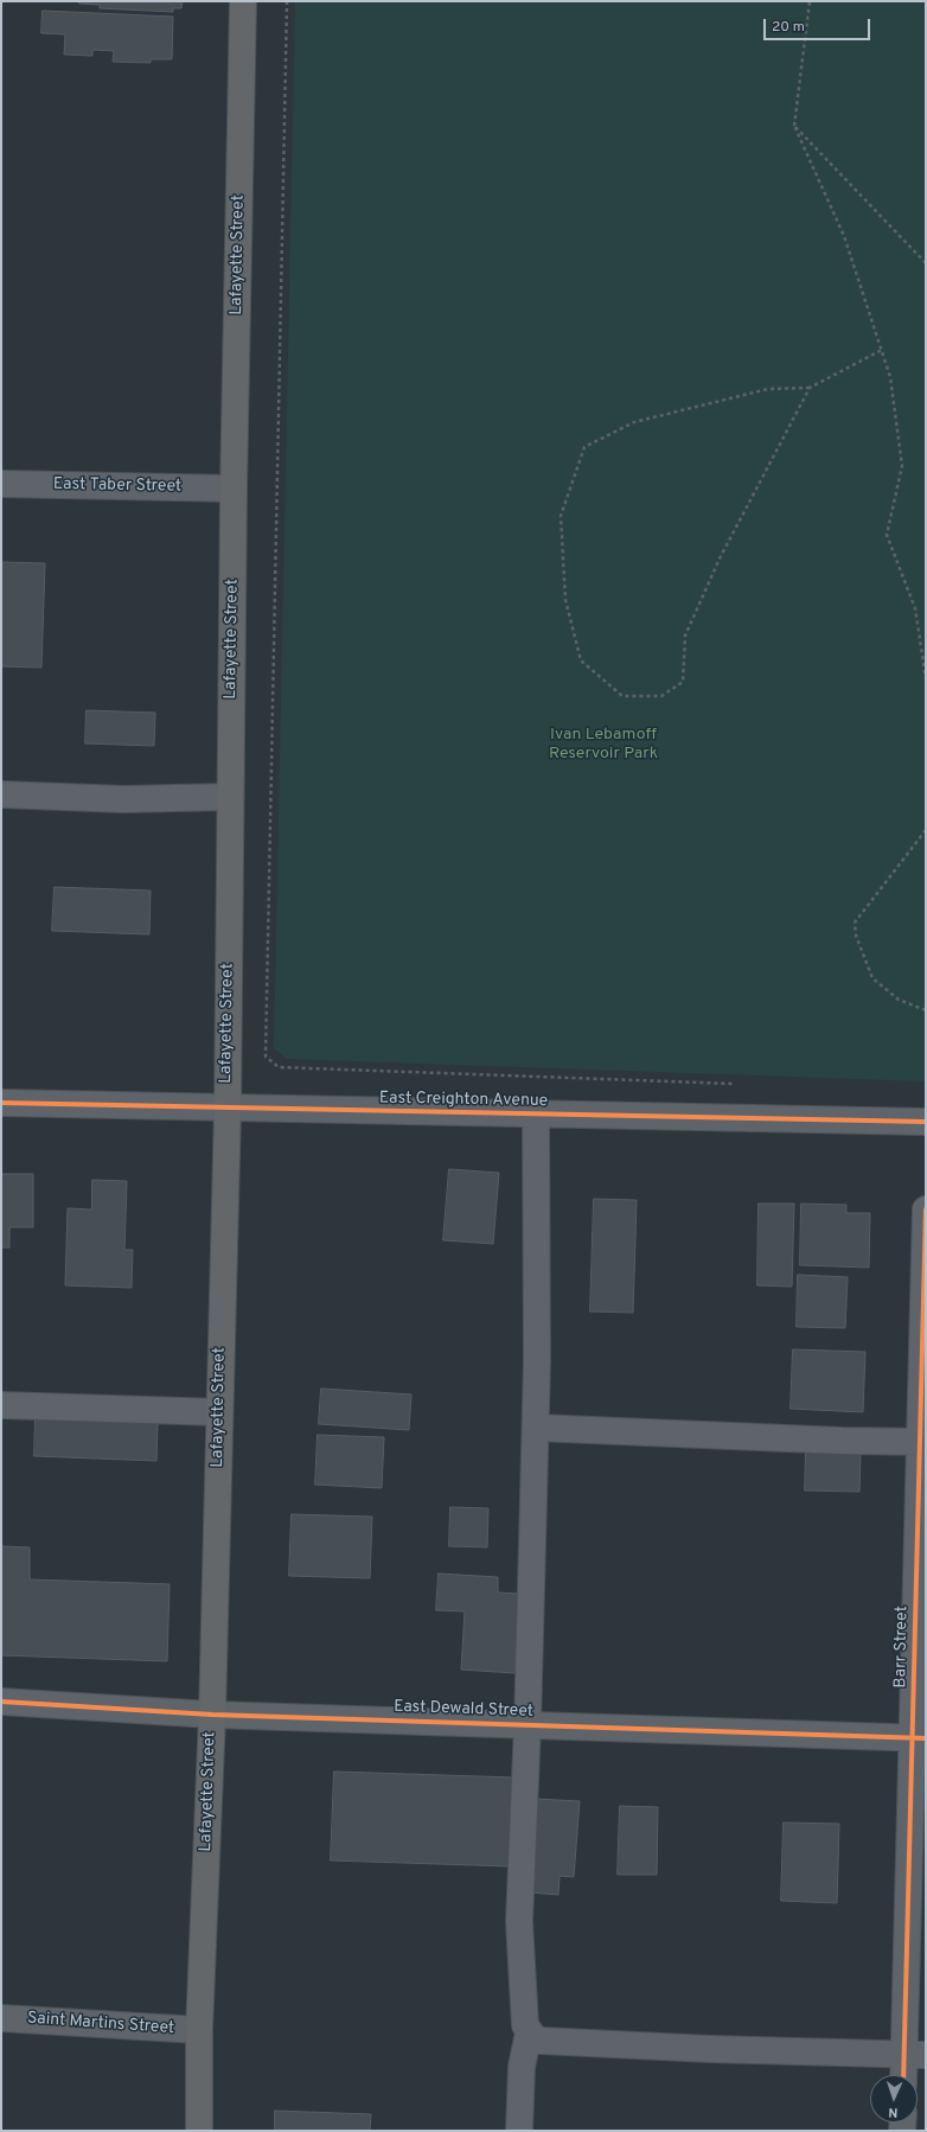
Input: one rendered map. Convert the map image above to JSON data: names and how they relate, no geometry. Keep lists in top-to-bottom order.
{
  "streets": {
    "highway": ["Lafayette Street"],
    "street": [
      "East Taber Street",
      "East Creighton Avenue",
      "Barr Street",
      "East Dewald Street",
      "Saint Martins Street"
    ]
  },
  "crossings": [
    ["Lafayette Street", "East Taber Street"],
    ["Lafayette Street", "East Creighton Avenue"],
    ["Lafayette Street", "East Dewald Street"],
    ["Lafayette Street", "Saint Martins Street"],
    ["Barr Street", "East Dewald Street"]
  ],
  "parks": ["Ivan Lebamoff Reservoir Park"],
  "scale_bar": "20 m",
  "north": "bottom"
}
